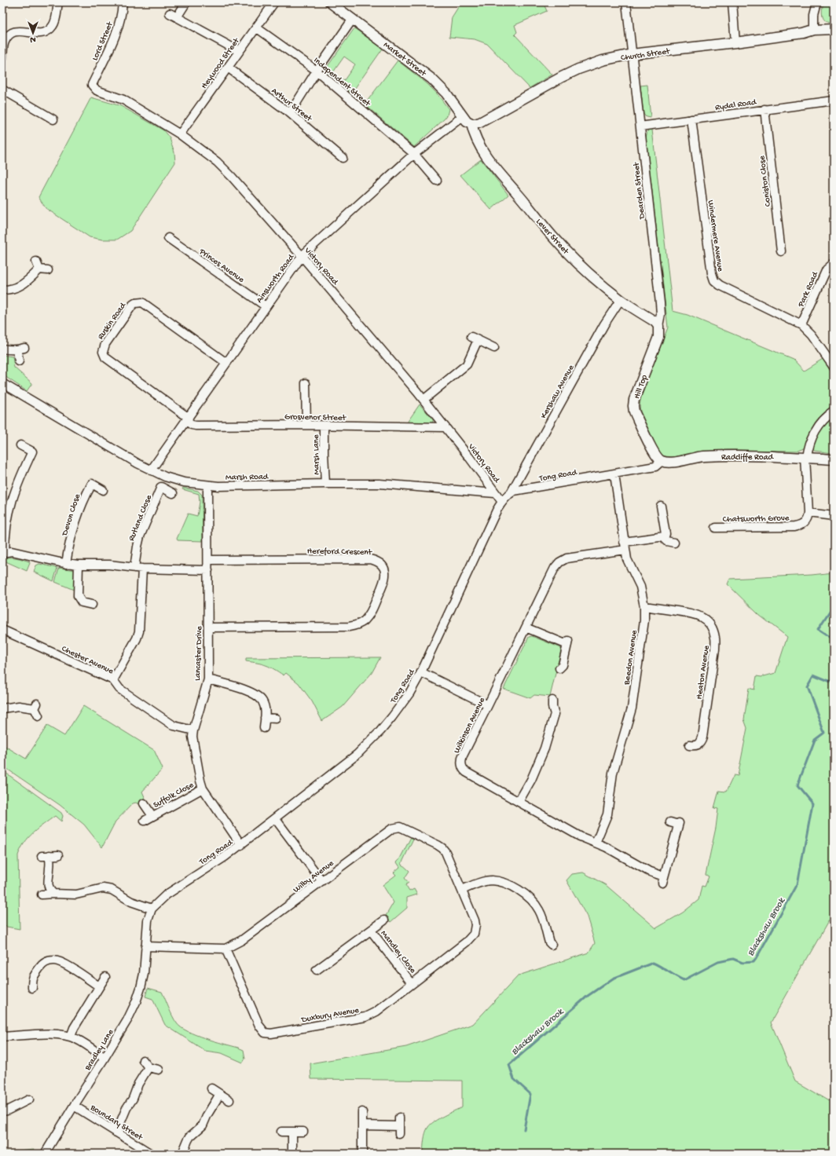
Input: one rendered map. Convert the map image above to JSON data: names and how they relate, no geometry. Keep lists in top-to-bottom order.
{
  "streets": {
    "main road": [
      "Church Street",
      "Market Street",
      "Lever Street",
      "Hill Top",
      "Radcliffe Road"
    ],
    "street": [
      "Lord Street",
      "Heywood Street",
      "Independent Street",
      "Arthur Street",
      "Rydal Road",
      "Coniston Close",
      "Dearden Street",
      "Windermere Avenue",
      "Princes Avenue",
      "Victory Road",
      "Ainsworth Road",
      "Park Road",
      "Ruskin Road",
      "Kershaw Avenue",
      "Grosvenor Street",
      "Marsh Lane",
      "Tong Road",
      "Marsh Road",
      "Devon Close",
      "Rutland Close",
      "Chatsworth Grove",
      "Hereford Crescent",
      "Lancaster Drive",
      "Beedon Avenue",
      "Chester Avenue",
      "Heaton Avenue",
      "Wilkinson Avenue",
      "Suffolk Close",
      "Wilby Avenue",
      "Mandley Close",
      "Duxbury Avenue",
      "Bradley Lane",
      "Boundary Street"
    ]
  },
  "crossings": [
    ["Lord Street", "Victory Road"],
    ["Church Street", "Market Street"],
    ["Church Street", "Dearden Street"],
    ["Church Street", "Lever Street"],
    ["Market Street", "Lever Street"],
    ["Market Street", "Ainsworth Road"],
    ["Heywood Street", "Independent Street"],
    ["Heywood Street", "Arthur Street"],
    ["Heywood Street", "Victory Road"],
    ["Independent Street", "Ainsworth Road"],
    ["Rydal Road", "Coniston Close"],
    ["Rydal Road", "Dearden Street"],
    ["Rydal Road", "Windermere Avenue"],
    ["Dearden Street", "Lever Street"],
    ["Dearden Street", "Hill Top"],
    ["Lever Street", "Hill Top"],
    ["Lever Street", "Kershaw Avenue"],
    ["Windermere Avenue", "Park Road"],
    ["Princes Avenue", "Ainsworth Road"],
    ["Victory Road", "Ainsworth Road"],
    ["Victory Road", "Grosvenor Street"],
    ["Victory Road", "Tong Road"],
    ["Victory Road", "Marsh Road"],
    ["Ainsworth Road", "Ruskin Road"],
    ["Ainsworth Road", "Grosvenor Street"],
    ["Ainsworth Road", "Marsh Road"],
    ["Ruskin Road", "Grosvenor Street"],
    ["Hill Top", "Radcliffe Road"],
    ["Hill Top", "Tong Road"],
    ["Kershaw Avenue", "Tong Road"],
    ["Grosvenor Street", "Marsh Lane"],
    ["Marsh Lane", "Marsh Road"],
    ["Radcliffe Road", "Tong Road"],
    ["Tong Road", "Lancaster Drive"],
    ["Tong Road", "Beedon Avenue"],
    ["Tong Road", "Wilby Avenue"],
    ["Tong Road", "Bradley Lane"],
    ["Marsh Road", "Lancaster Drive"],
    ["Hereford Crescent", "Lancaster Drive"],
    ["Lancaster Drive", "Chester Avenue"],
    ["Lancaster Drive", "Suffolk Close"],
    ["Beedon Avenue", "Heaton Avenue"],
    ["Beedon Avenue", "Wilkinson Avenue"],
    ["Wilby Avenue", "Duxbury Avenue"],
    ["Wilby Avenue", "Bradley Lane"],
    ["Mandley Close", "Duxbury Avenue"],
    ["Bradley Lane", "Boundary Street"]
  ],
  "water": ["Blackshaw Brook"],
  "north": "bottom"
}
